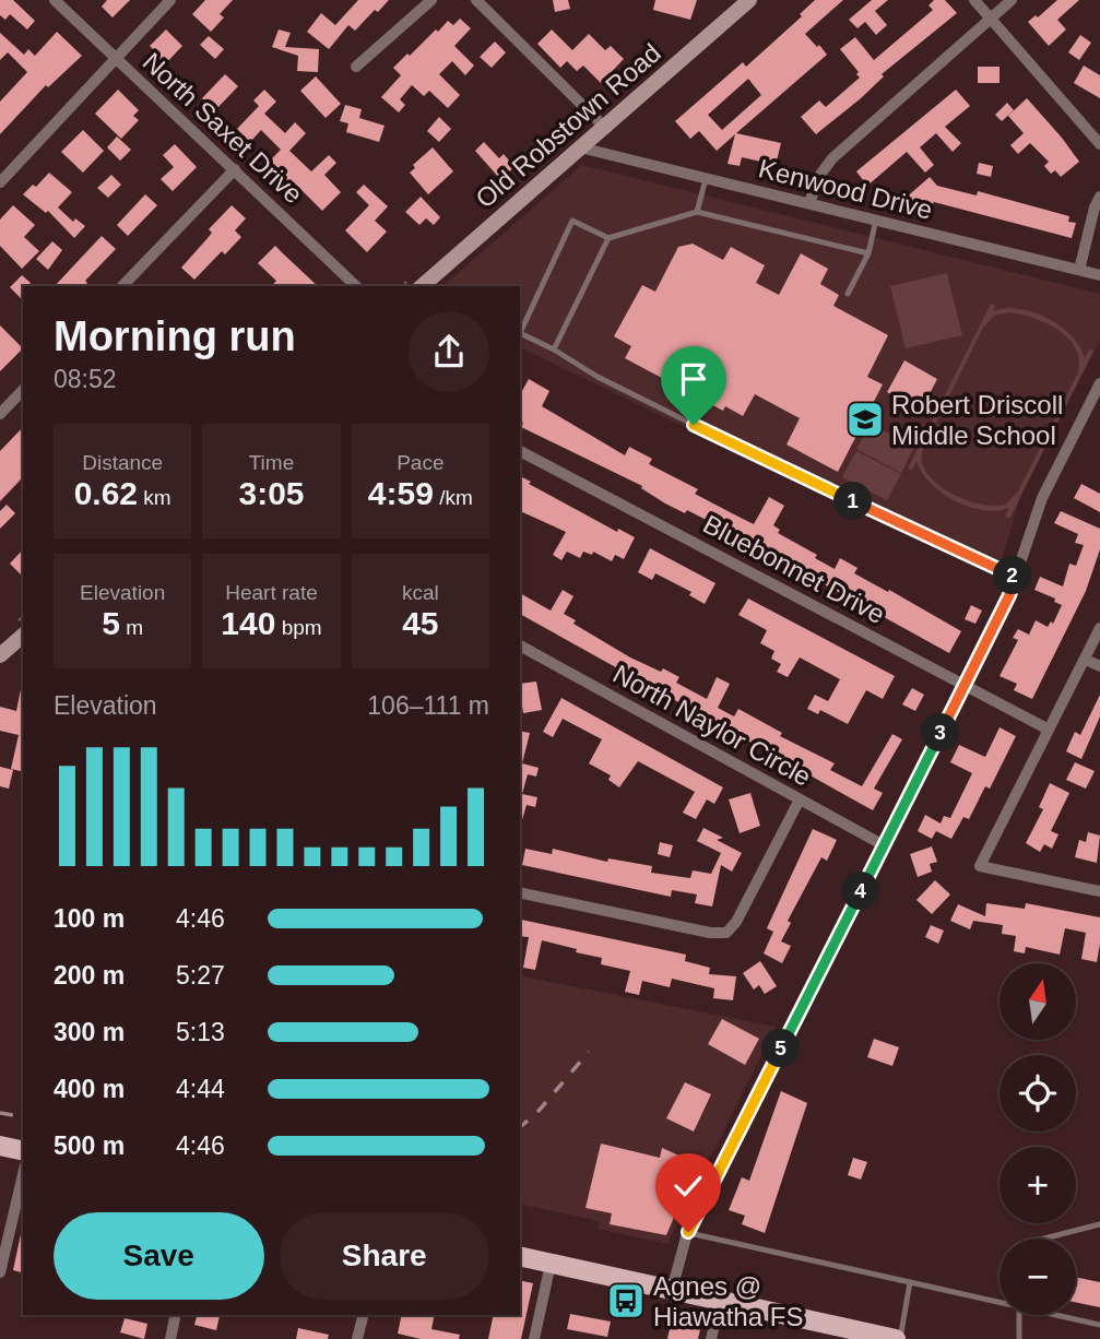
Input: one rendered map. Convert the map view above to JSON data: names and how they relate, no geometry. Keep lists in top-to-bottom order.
{
  "streets": {
    "street": [
      "Old Robstown Road",
      "North Saxet Drive",
      "Kenwood Drive",
      "Bluebonnet Drive",
      "North Naylor Circle"
    ]
  },
  "crossings": [
    ["Old Robstown Road", "Kenwood Drive"]
  ],
  "places": {
    "school or university": ["Robert Driscoll Middle School"],
    "bus stop": ["Agnes @ Hiawatha FS"]
  },
  "north": "top",
  "page": {
    "heading": ["Morning run", "08:52"],
    "stats": [
      ["Distance", "0.62 km"],
      ["Time", "3:05"],
      ["Pace", "4:59 /km"],
      ["Elevation", "5 m"],
      ["Heart rate", "140 bpm"],
      ["kcal", "45"]
    ],
    "pins": [
      "1",
      "2",
      "3",
      "4",
      "5"
    ],
    "chart": ["Elevation", "106–111 m"],
    "list": [
      {
        "name": "100 m",
        "note": "4:46"
      },
      {
        "name": "200 m",
        "note": "5:27"
      },
      {
        "name": "300 m",
        "note": "5:13"
      },
      {
        "name": "400 m",
        "note": "4:44"
      },
      {
        "name": "500 m",
        "note": "4:46"
      }
    ],
    "map_buttons": ["+", "−"],
    "buttons": ["Save", "Share"]
  }
}
